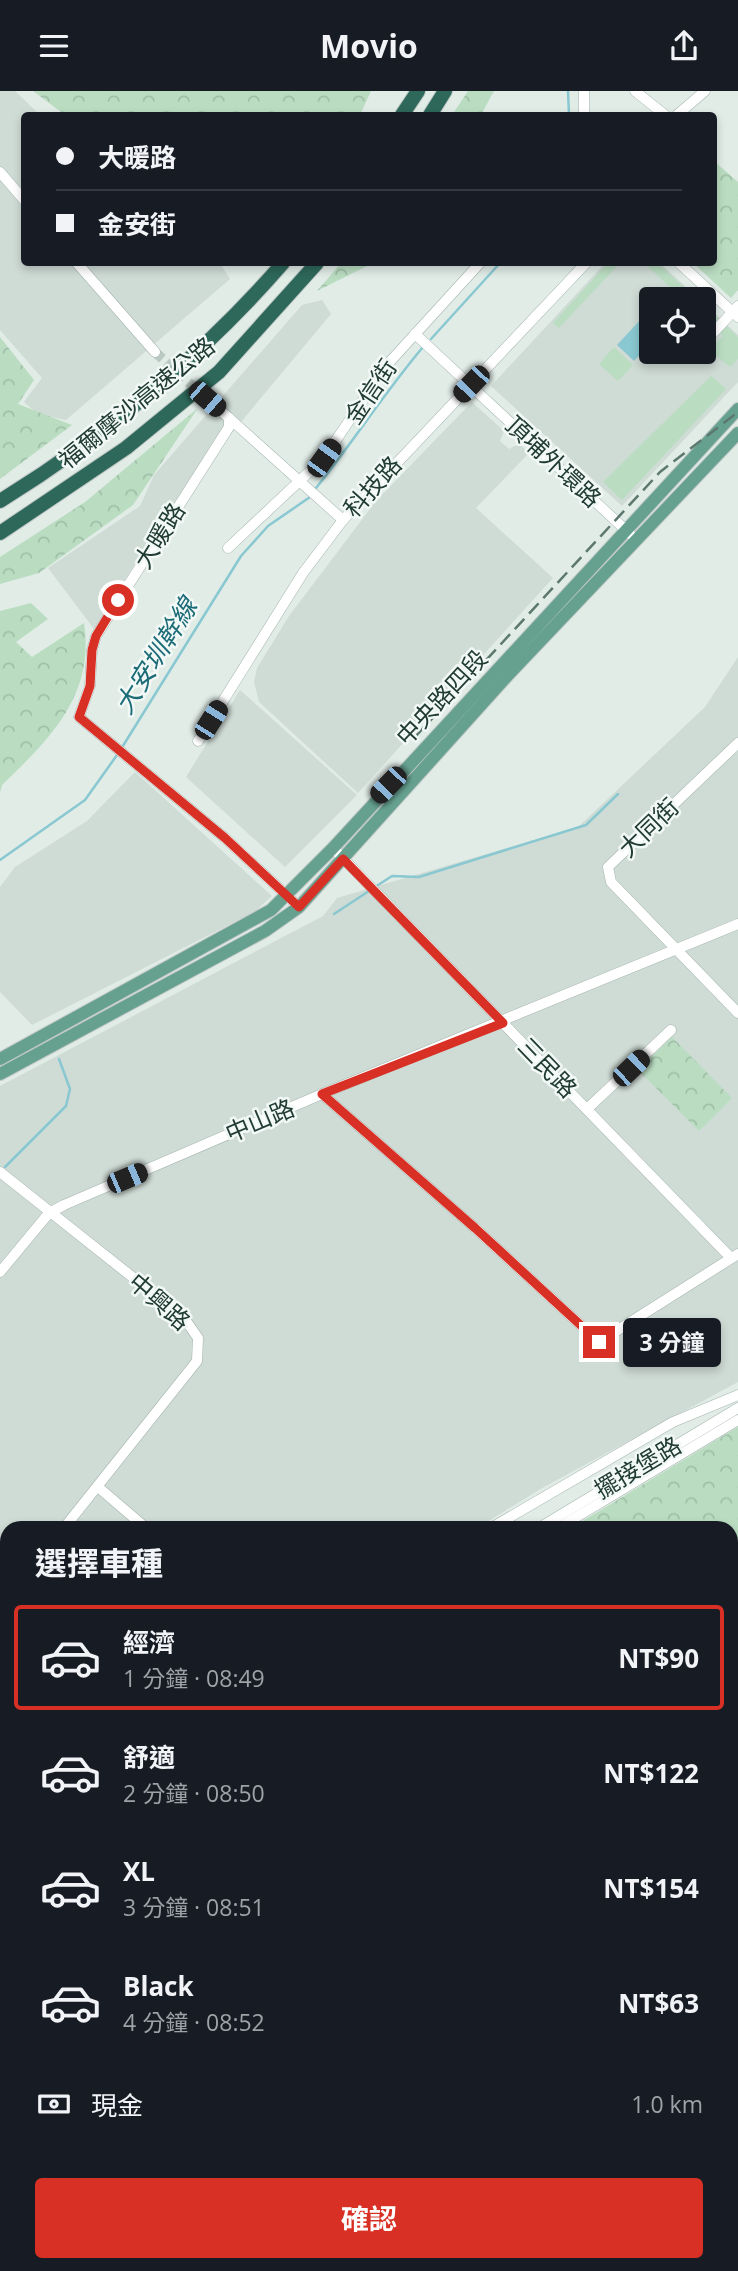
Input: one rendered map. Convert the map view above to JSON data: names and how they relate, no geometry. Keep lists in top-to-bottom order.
{
  "streets": {
    "highway": ["福爾摩沙高速公路"],
    "main road": ["中央路四段"],
    "street": [
      "金信街",
      "頂埔外環路",
      "科技路",
      "大暖路",
      "大同街",
      "三民路",
      "中山路",
      "中興路",
      "擺接堡路"
    ]
  },
  "crossings": [
    ["金信街", "頂埔外環路"],
    ["頂埔外環路", "科技路"],
    ["頂埔外環路", "中央路四段"],
    ["大暖路", "中央路四段"],
    ["中央路四段", "三民路"],
    ["大同街", "中山路"],
    ["三民路", "中山路"],
    ["中山路", "中興路"]
  ],
  "water": ["大安圳幹線"],
  "page": {
    "header": "Movio",
    "banner": ["大暖路", "金安街"],
    "bubble": "3 分鐘",
    "heading": "選擇車種",
    "list": [
      {
        "name": "經濟",
        "note": "1 分鐘 · 08:49",
        "value": "NT$90"
      },
      {
        "name": "舒適",
        "note": "2 分鐘 · 08:50",
        "value": "NT$122"
      },
      {
        "name": "XL",
        "note": "3 分鐘 · 08:51",
        "value": "NT$154"
      },
      {
        "name": "Black",
        "note": "4 分鐘 · 08:52",
        "value": "NT$63"
      }
    ],
    "pay": ["現金", "1.0 km"],
    "buttons": "確認"
  }
}
